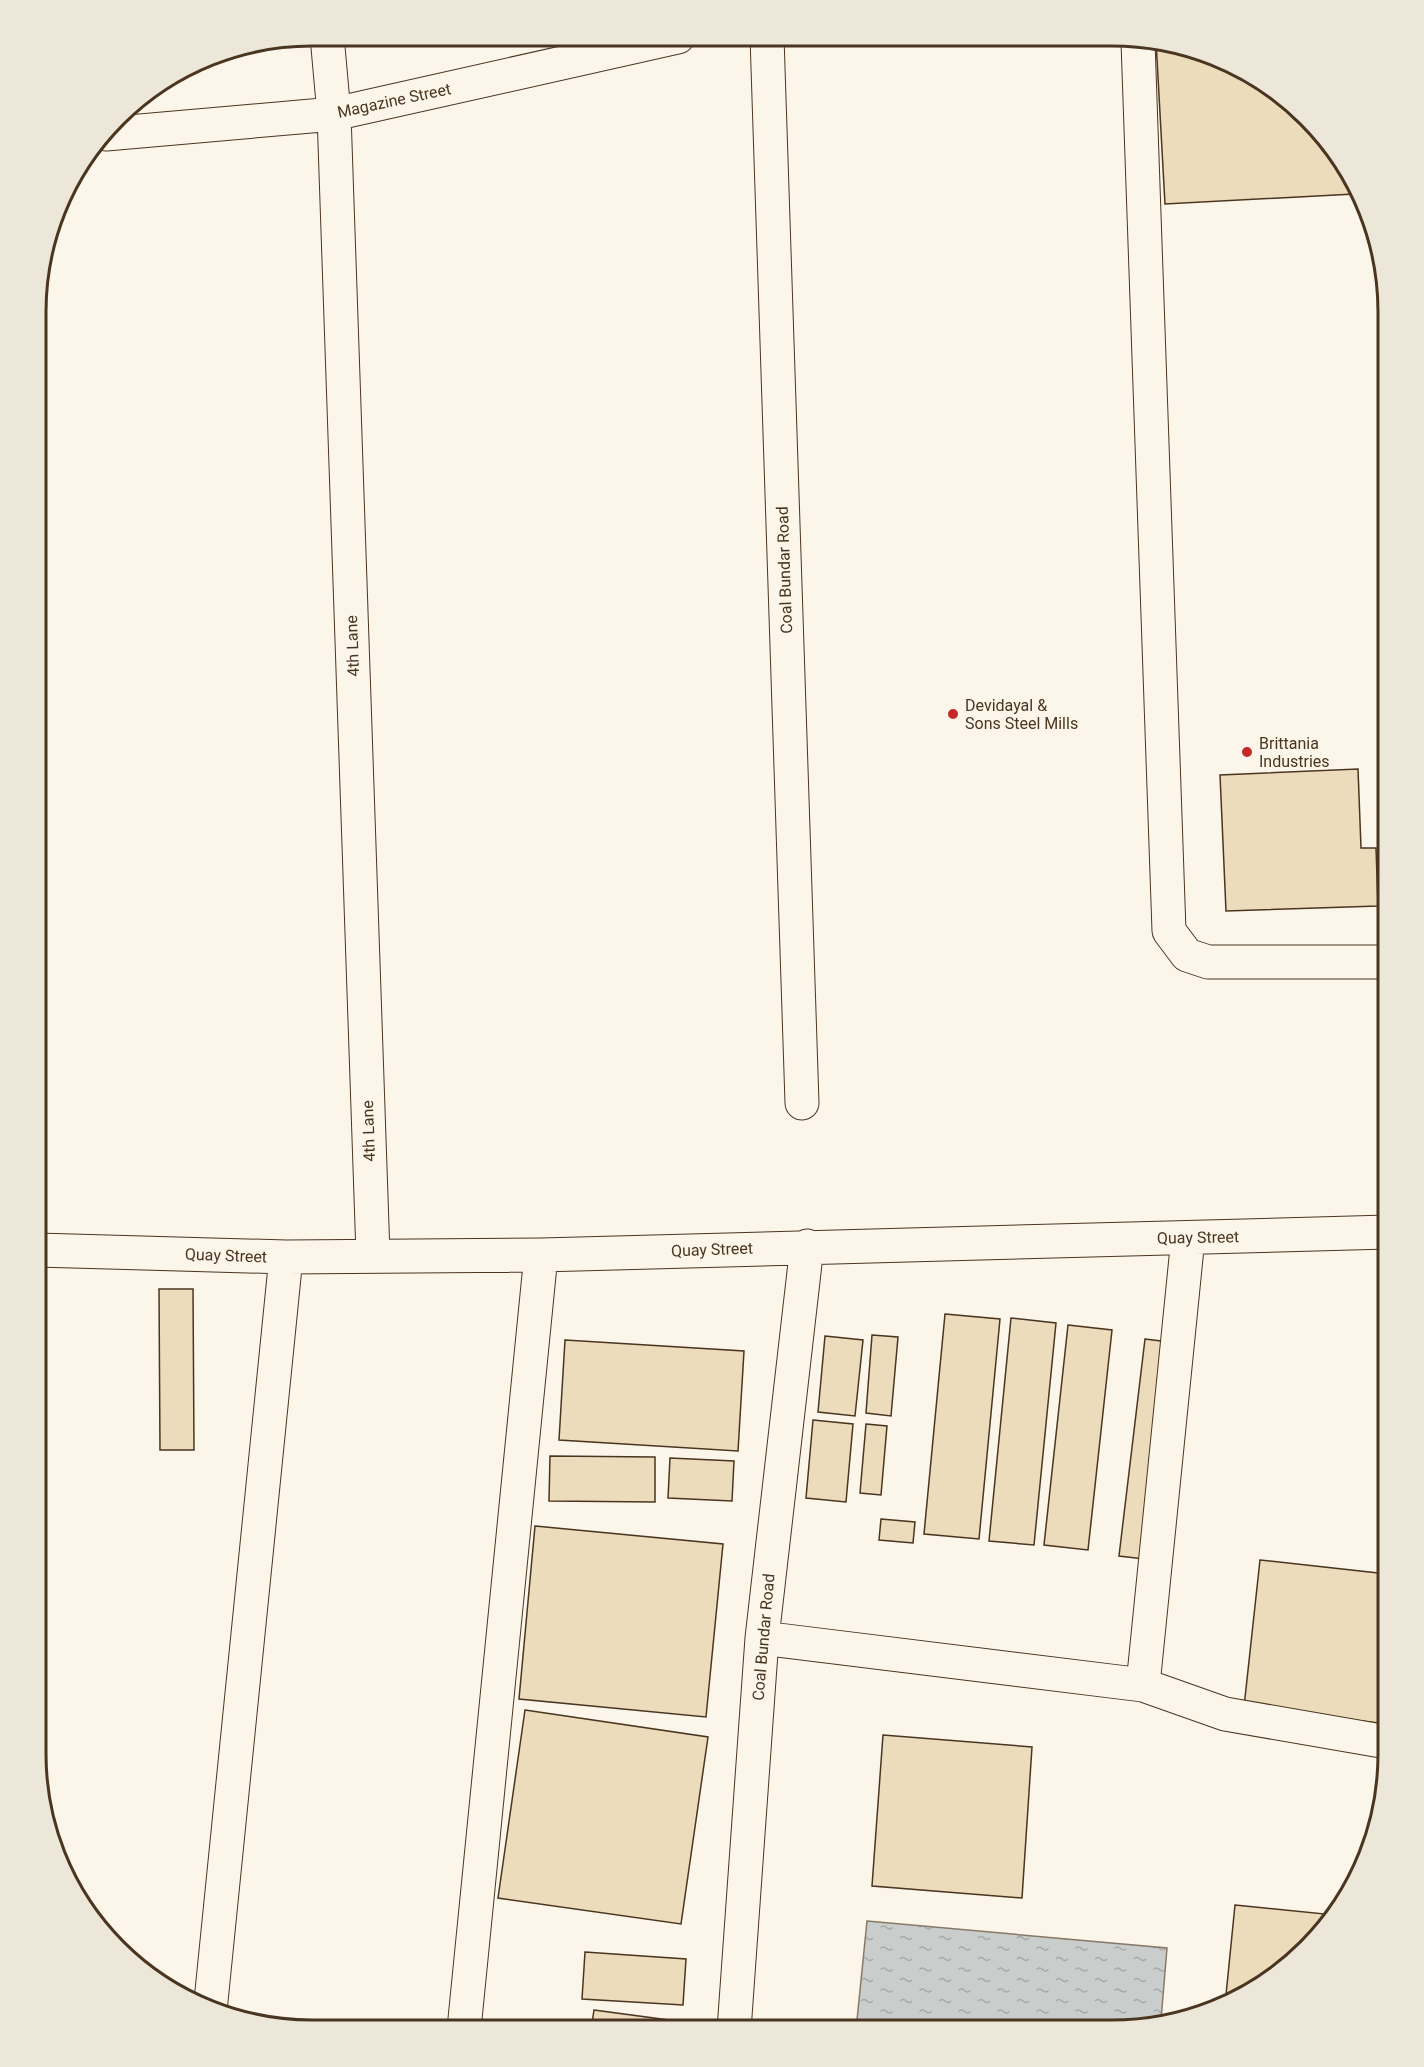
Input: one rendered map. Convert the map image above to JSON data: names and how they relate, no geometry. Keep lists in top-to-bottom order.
{
  "streets": {
    "street": [
      "Magazine Street",
      "Coal Bundar Road",
      "4th Lane",
      "Quay Street"
    ]
  },
  "crossings": [
    ["Magazine Street", "4th Lane"],
    ["Coal Bundar Road", "Quay Street"],
    ["4th Lane", "Quay Street"]
  ],
  "places": ["Devidayal & Sons Steel Mills", "Brittania Industries"]
}
